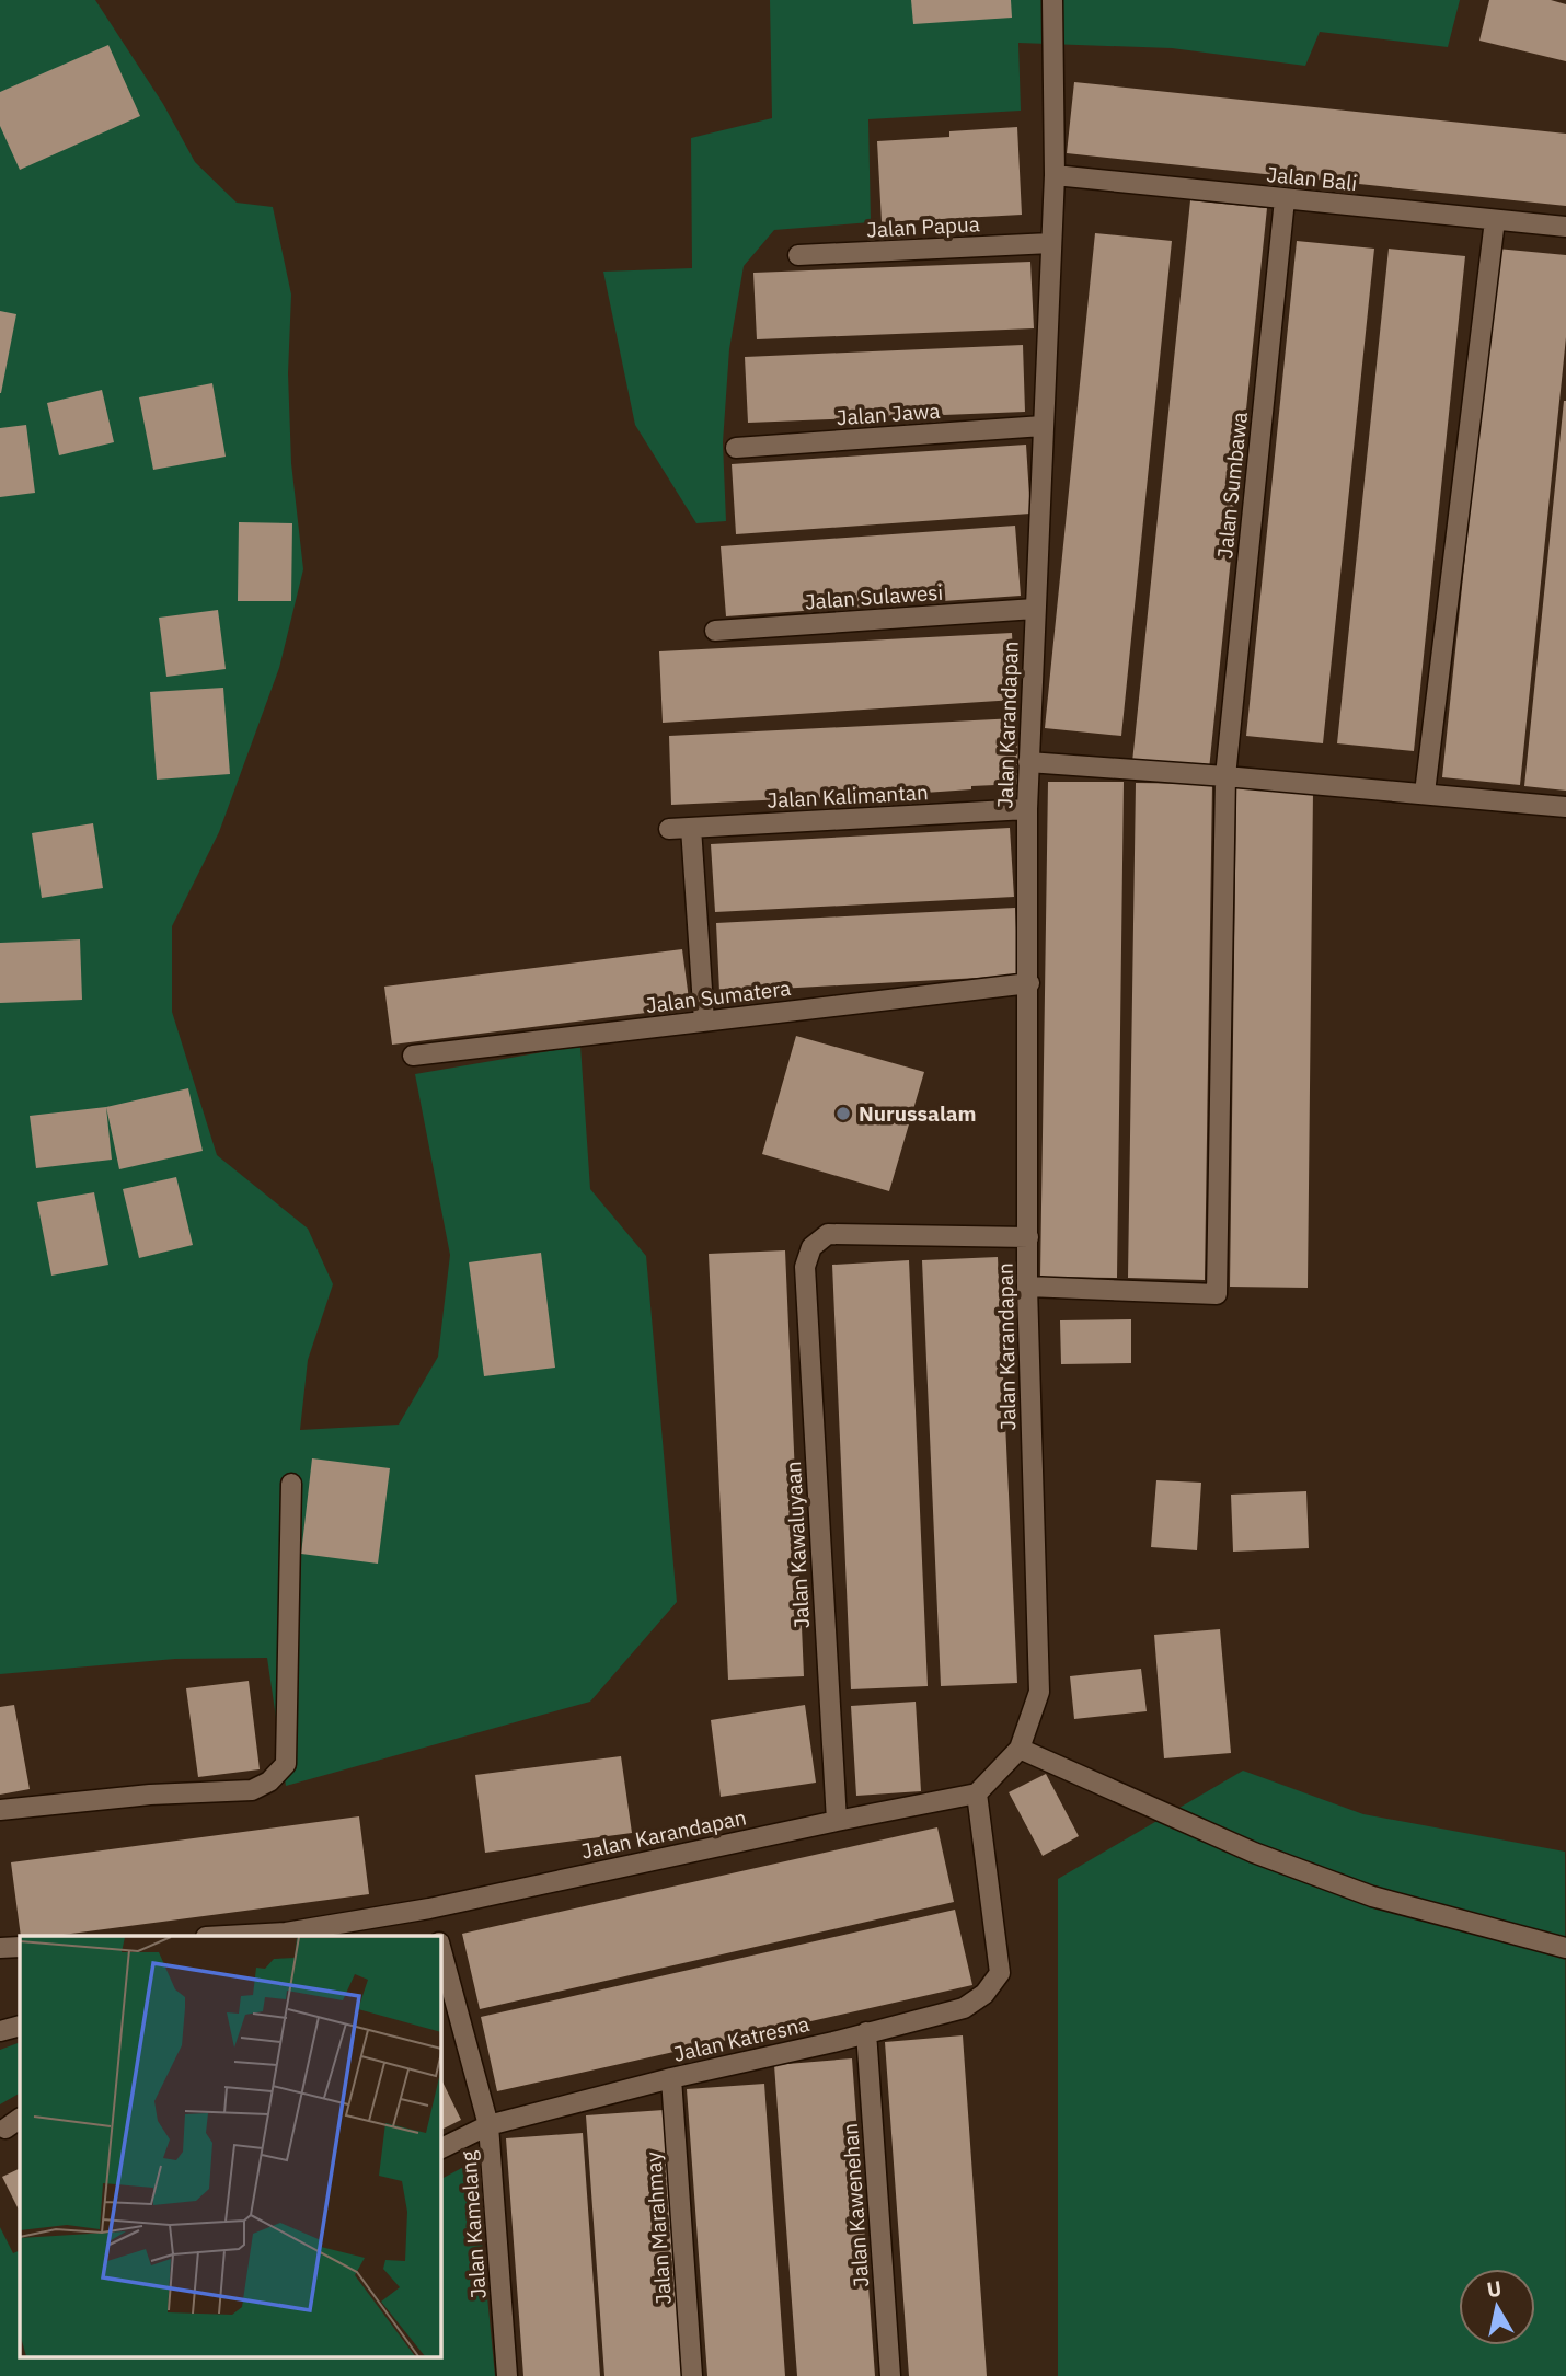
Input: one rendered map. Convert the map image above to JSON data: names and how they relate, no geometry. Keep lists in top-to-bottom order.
{
  "streets": {
    "street": [
      "Jalan Bali",
      "Jalan Papua",
      "Jalan Jawa",
      "Jalan Sumbawa",
      "Jalan Sulawesi",
      "Jalan Karandapan",
      "Jalan Kalimantan",
      "Jalan Sumatera",
      "Jalan Kawaluyaan",
      "Jalan Katresna",
      "Jalan Kawenehan",
      "Jalan Kamelang",
      "Jalan Marahmay"
    ]
  },
  "crossings": [
    ["Jalan Bali", "Jalan Sumbawa"],
    ["Jalan Bali", "Jalan Karandapan"],
    ["Jalan Papua", "Jalan Karandapan"],
    ["Jalan Jawa", "Jalan Karandapan"],
    ["Jalan Sumbawa", "Jalan Karandapan"],
    ["Jalan Sulawesi", "Jalan Karandapan"],
    ["Jalan Karandapan", "Jalan Kalimantan"],
    ["Jalan Karandapan", "Jalan Sumatera"],
    ["Jalan Karandapan", "Jalan Kawaluyaan"],
    ["Jalan Karandapan", "Jalan Katresna"],
    ["Jalan Katresna", "Jalan Kawenehan"],
    ["Jalan Katresna", "Jalan Kamelang"],
    ["Jalan Katresna", "Jalan Marahmay"]
  ],
  "places": ["Nurussalam"],
  "north": "top"
}
